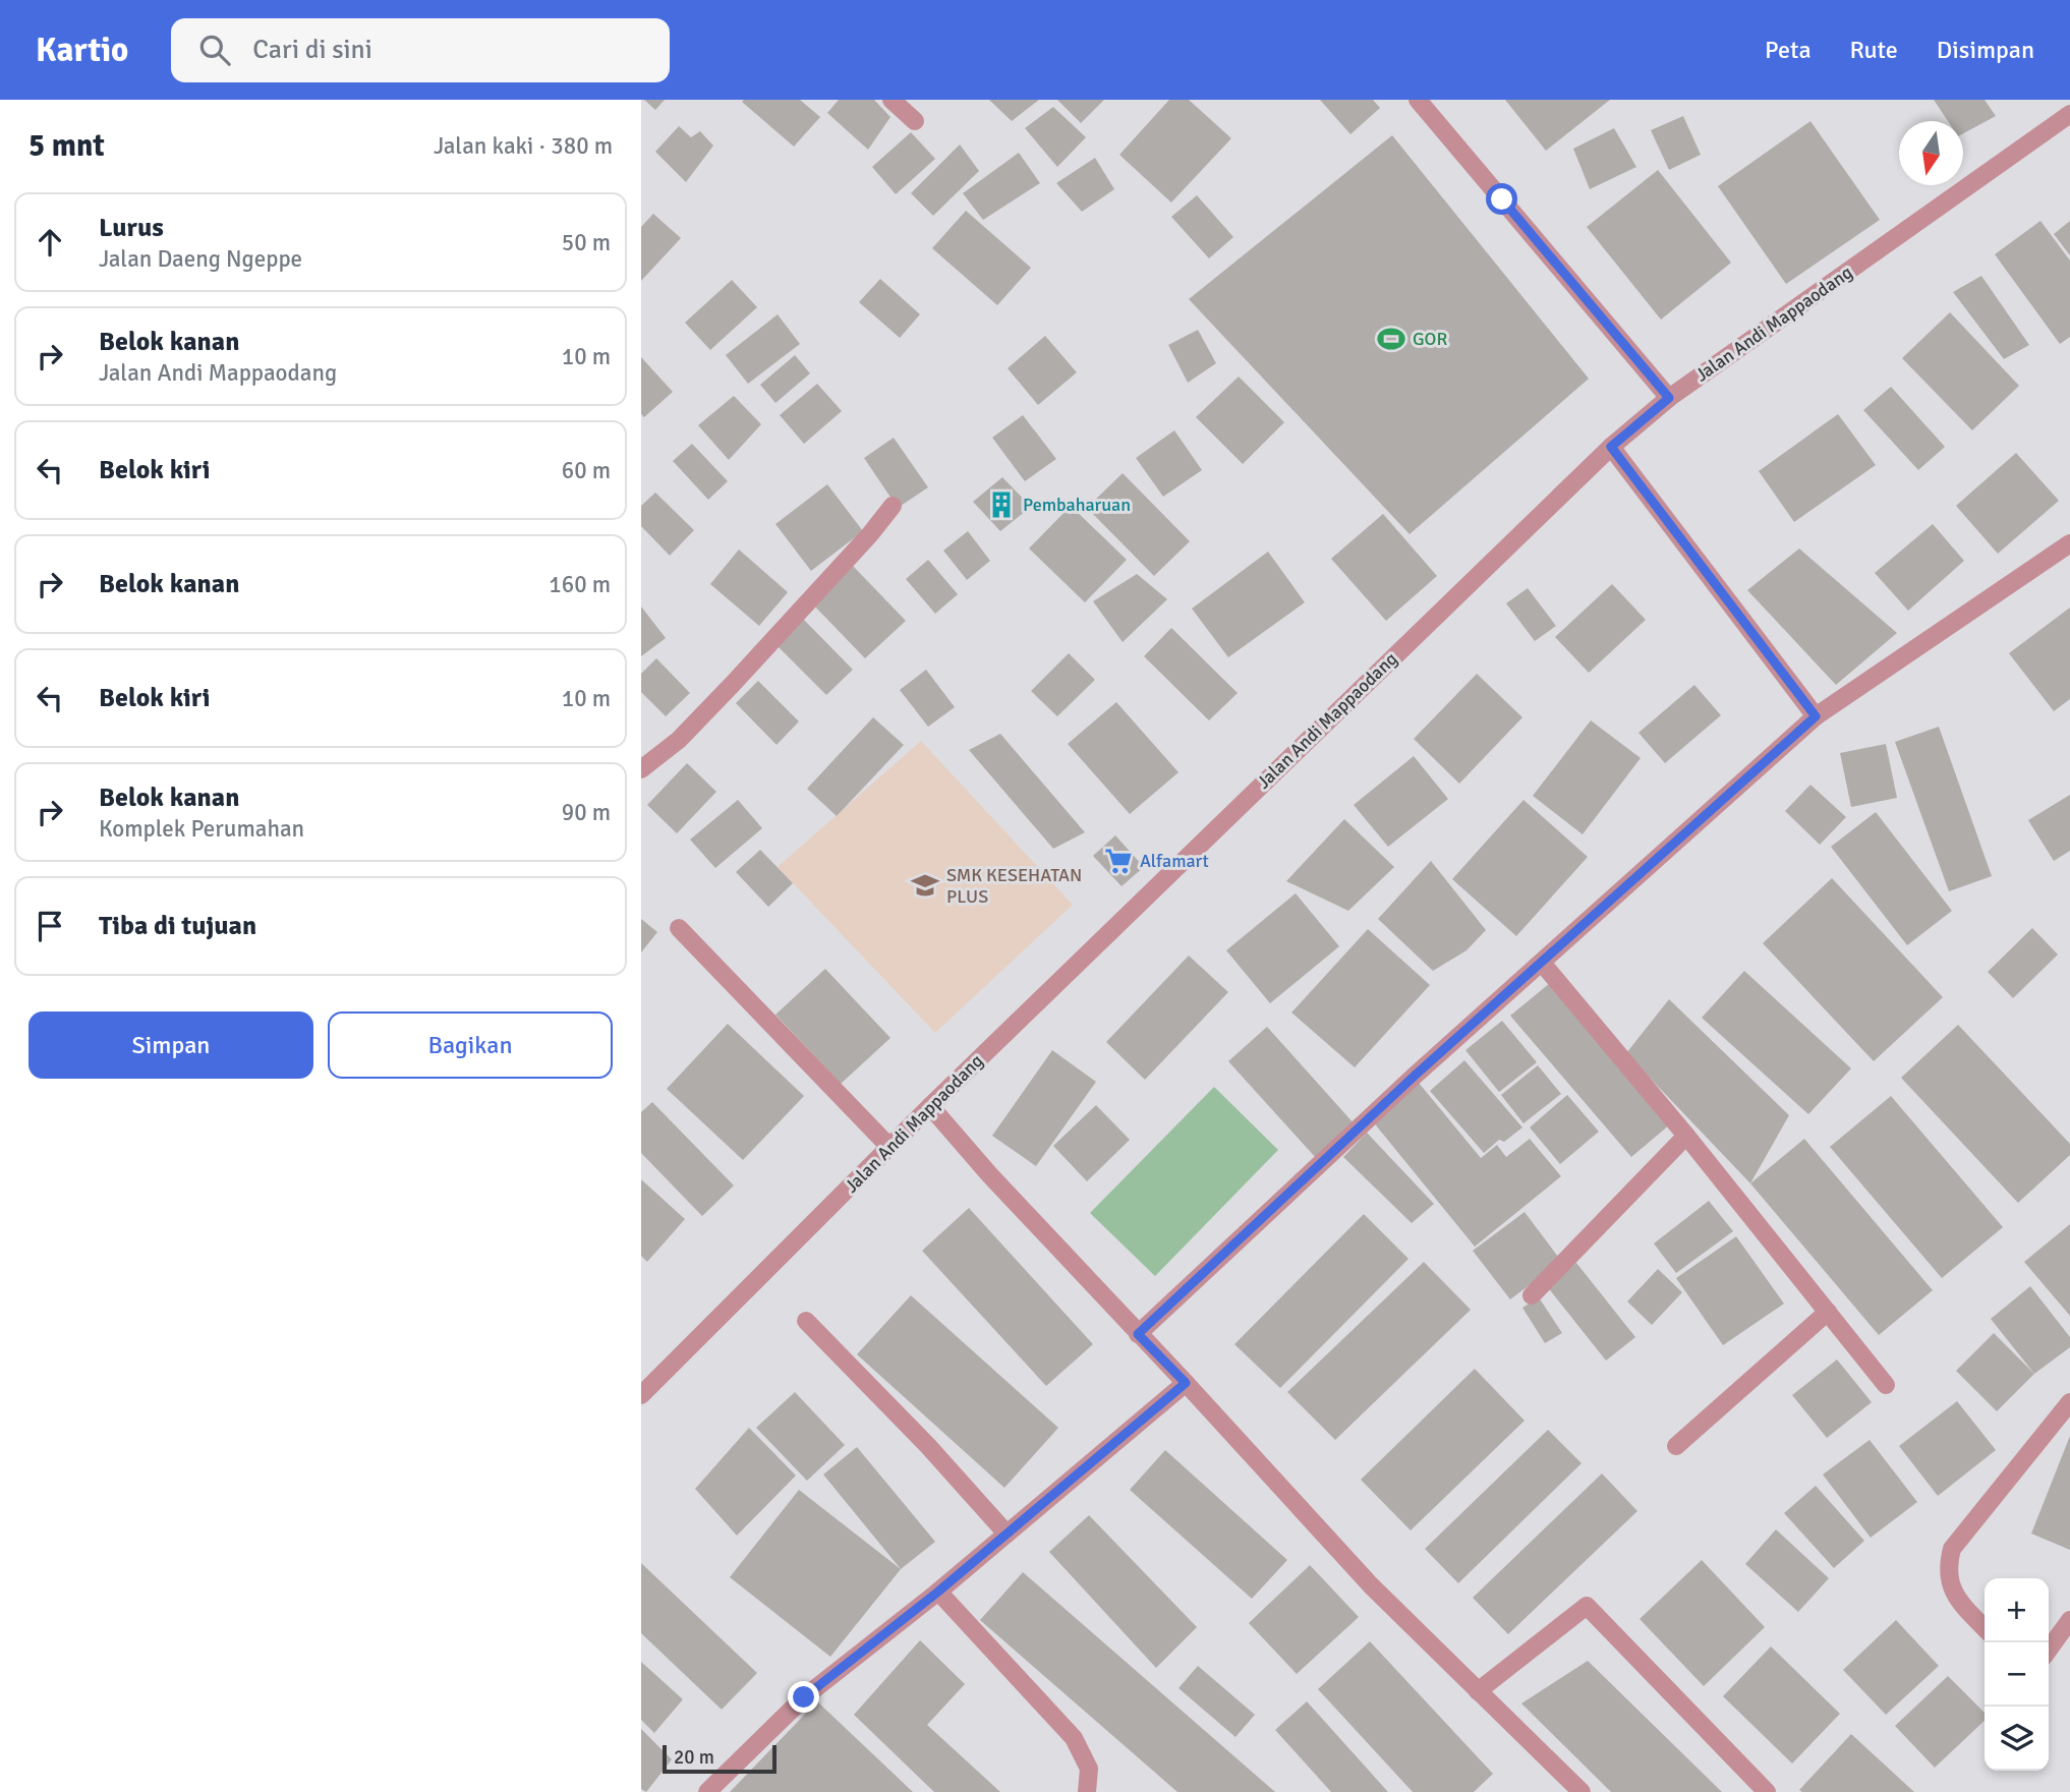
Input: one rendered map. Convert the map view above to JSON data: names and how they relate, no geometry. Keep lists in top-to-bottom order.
{
  "streets": {
    "street": ["Jalan Andi Mappaodang"]
  },
  "places": {
    "sports": ["GOR"],
    "building": ["Pembaharuan"],
    "supermarket": ["Alfamart"],
    "school or university": ["SMK KESEHATAN PLUS"]
  },
  "scale_bar": "20 m",
  "north": "bottom",
  "page": {
    "header": "Kartio",
    "search": "Cari di sini",
    "nav": ["Peta", "Rute", "Disimpan"],
    "heading": ["5 mnt", "Jalan kaki · 380 m"],
    "list": [
      ["Lurus", "Jalan Daeng Ngeppe", "50 m"],
      ["Belok kanan", "Jalan Andi Mappaodang", "10 m"],
      ["Belok kiri", "60 m"],
      ["Belok kanan", "160 m"],
      ["Belok kiri", "10 m"],
      ["Belok kanan", "Komplek Perumahan", "90 m"],
      "Tiba di tujuan"
    ],
    "buttons": ["Simpan", "Bagikan"],
    "map_buttons": ["+", "−"],
    "scale": "20 m"
  }
}
